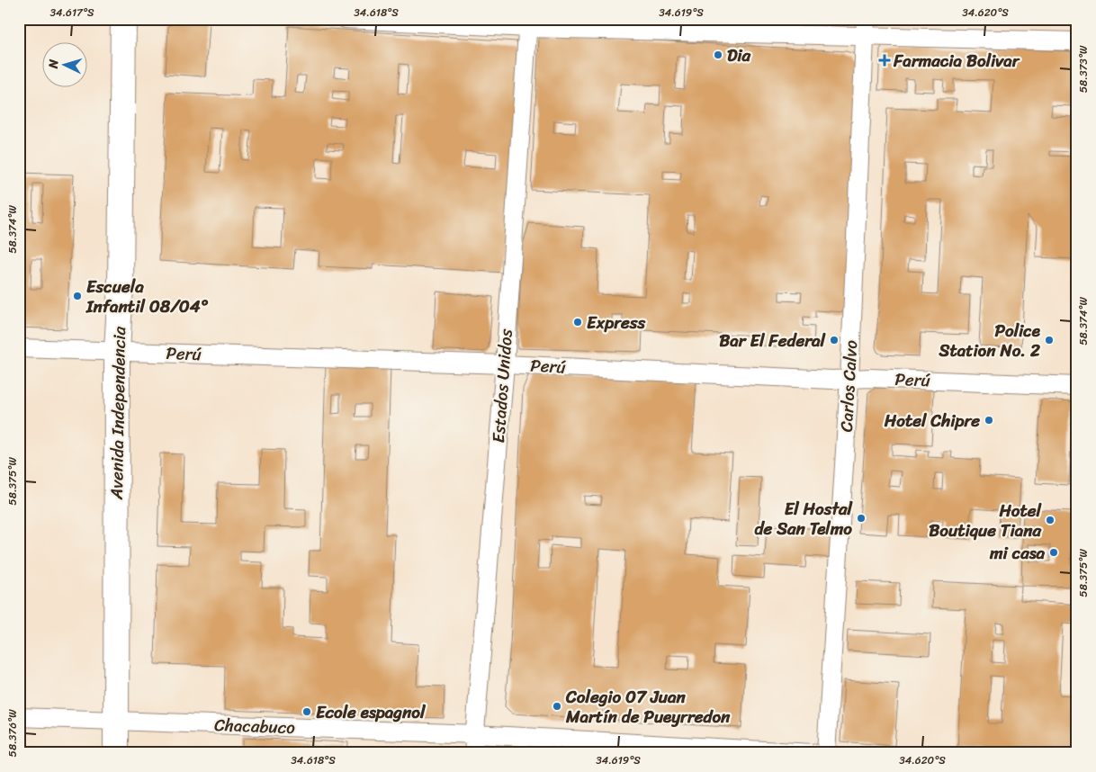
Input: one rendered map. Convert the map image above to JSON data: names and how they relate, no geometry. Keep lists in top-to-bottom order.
{
  "streets": {
    "main road": ["Avenida Independencia"],
    "street": [
      "Perú",
      "Estados Unidos",
      "Carlos Calvo",
      "Chacabuco"
    ]
  },
  "crossings": [
    ["Perú", "Estados Unidos"],
    ["Perú", "Carlos Calvo"],
    ["Perú", "Avenida Independencia"],
    ["Estados Unidos", "Chacabuco"],
    ["Avenida Independencia", "Chacabuco"]
  ],
  "places": {
    "other": [
      "Dia",
      "Escuela Infantil 08/04°",
      "Express",
      "Bar El Federal",
      "Police Station No. 2",
      "Hotel Chipre",
      "El Hostal de San Telmo",
      "Hotel Boutique Tiana",
      "mi casa",
      "Colegio 07 Juan Martín de Pueyrredon",
      "Ecole espagnol"
    ],
    "health": ["Farmacia Bolivar"]
  },
  "north": "left",
  "coordinates": [
    "34.617°S",
    "34.618°S",
    "34.619°S",
    "34.620°S",
    "58.373°W",
    "58.374°W",
    "58.375°W",
    "58.376°W"
  ]
}
